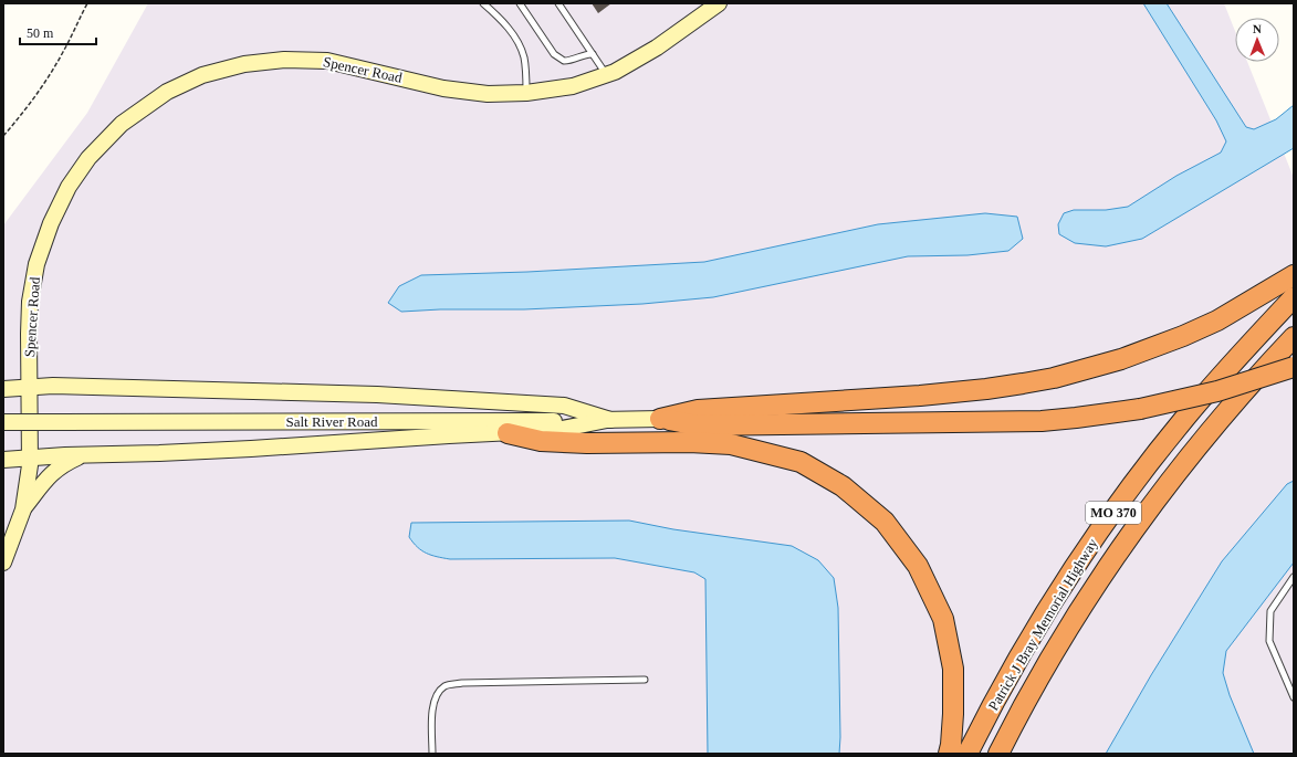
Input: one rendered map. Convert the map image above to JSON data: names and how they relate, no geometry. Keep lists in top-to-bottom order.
{
  "streets": {
    "highway": ["MO 370", "Patrick J Bray Memorial Highway"],
    "main road": ["Spencer Road", "Salt River Road"]
  },
  "scale_bar": "50 m",
  "north": "top"
}
